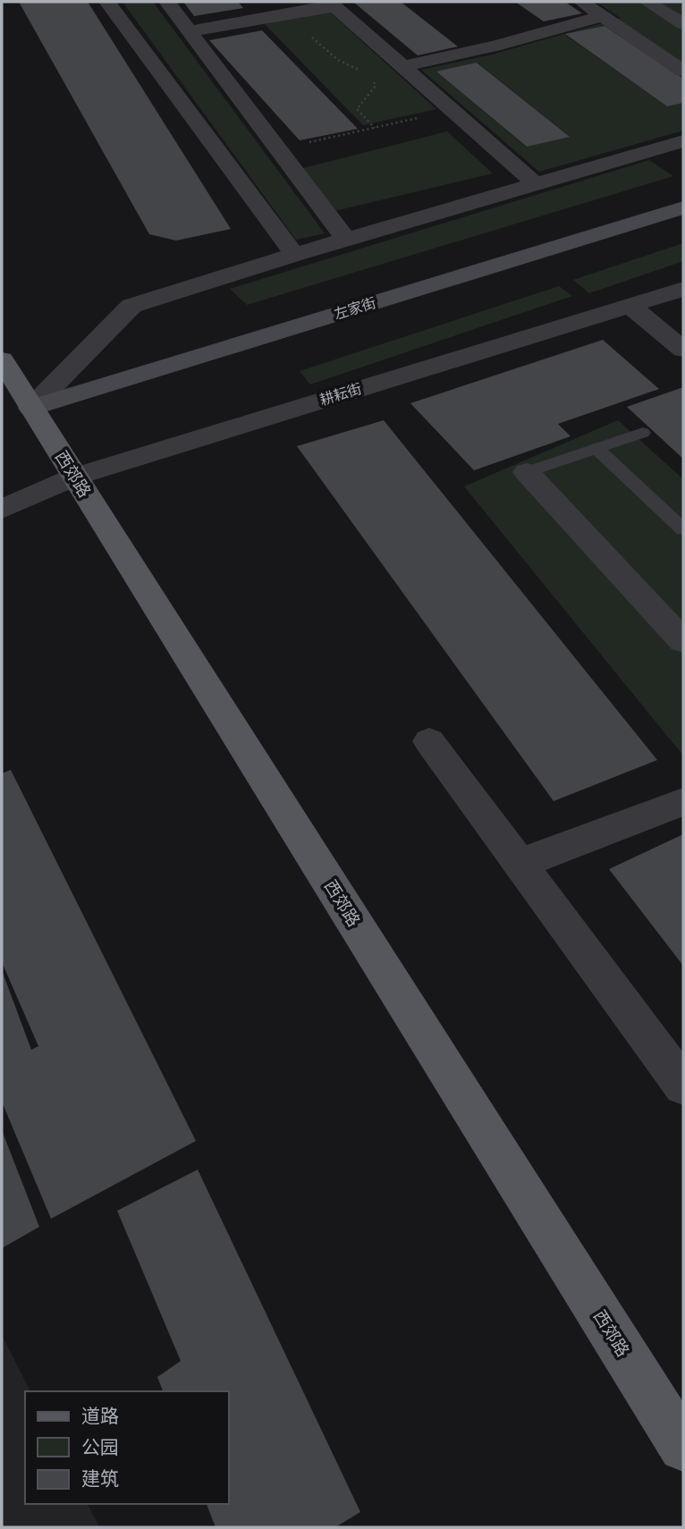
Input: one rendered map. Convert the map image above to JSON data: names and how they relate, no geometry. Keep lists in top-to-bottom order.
{
  "streets": {
    "main road": ["左家街", "西郊路"],
    "street": ["耕耘街"]
  },
  "crossings": [
    ["左家街", "西郊路"],
    ["耕耘街", "西郊路"]
  ],
  "legend": ["道路", "公园", "建筑"]
}
